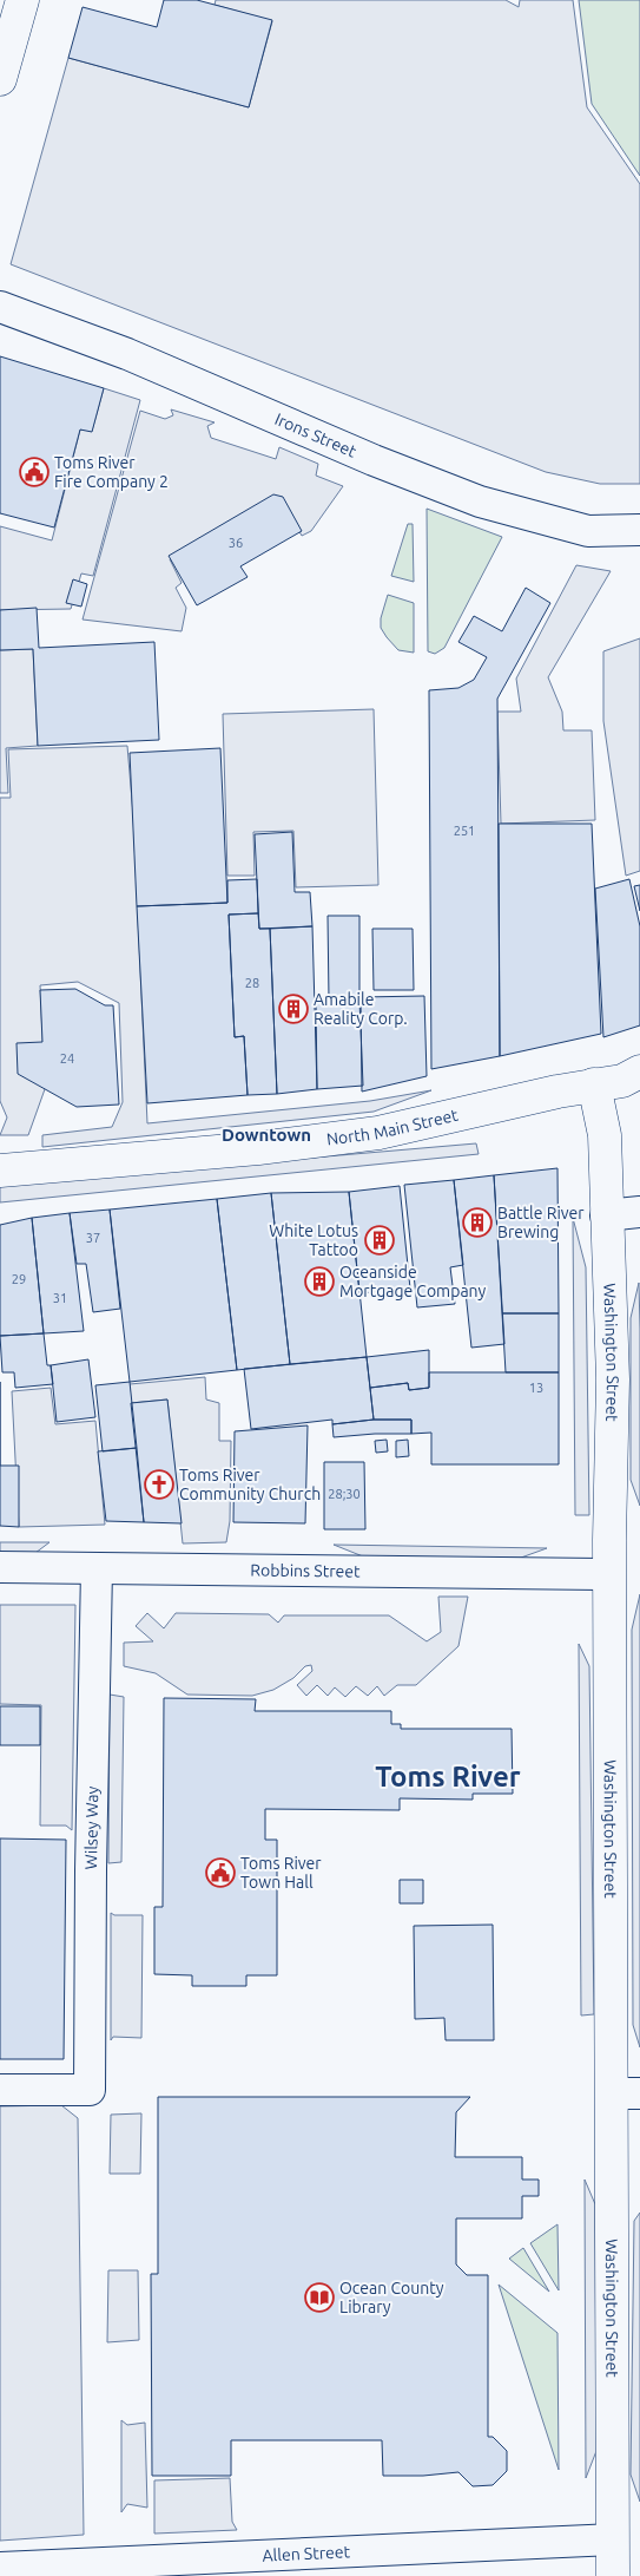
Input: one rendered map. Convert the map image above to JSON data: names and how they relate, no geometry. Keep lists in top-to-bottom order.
{
  "streets": {
    "main road": ["North Main Street", "Washington Street"],
    "street": [
      "Irons Street",
      "Robbins Street",
      "Wilsey Way",
      "Allen Street"
    ]
  },
  "crossings": [
    ["North Main Street", "Washington Street"],
    ["Washington Street", "Robbins Street"],
    ["Washington Street", "Allen Street"],
    ["Robbins Street", "Wilsey Way"]
  ],
  "districts": ["Downtown", "Toms River"],
  "places": {
    "public building": ["Toms River Fire Company 2", "Toms River Town Hall"],
    "building": [
      "Amabile Reality Corp.",
      "Battle River Brewing",
      "White Lotus Tattoo",
      "Oceanside Mortgage Company"
    ],
    "church": ["Toms River Community Church"],
    "library": ["Ocean County Library"]
  },
  "house_numbers": [
    "36",
    "251",
    "28",
    "24",
    "37",
    "29",
    "31",
    "13",
    "28;30"
  ]
}
